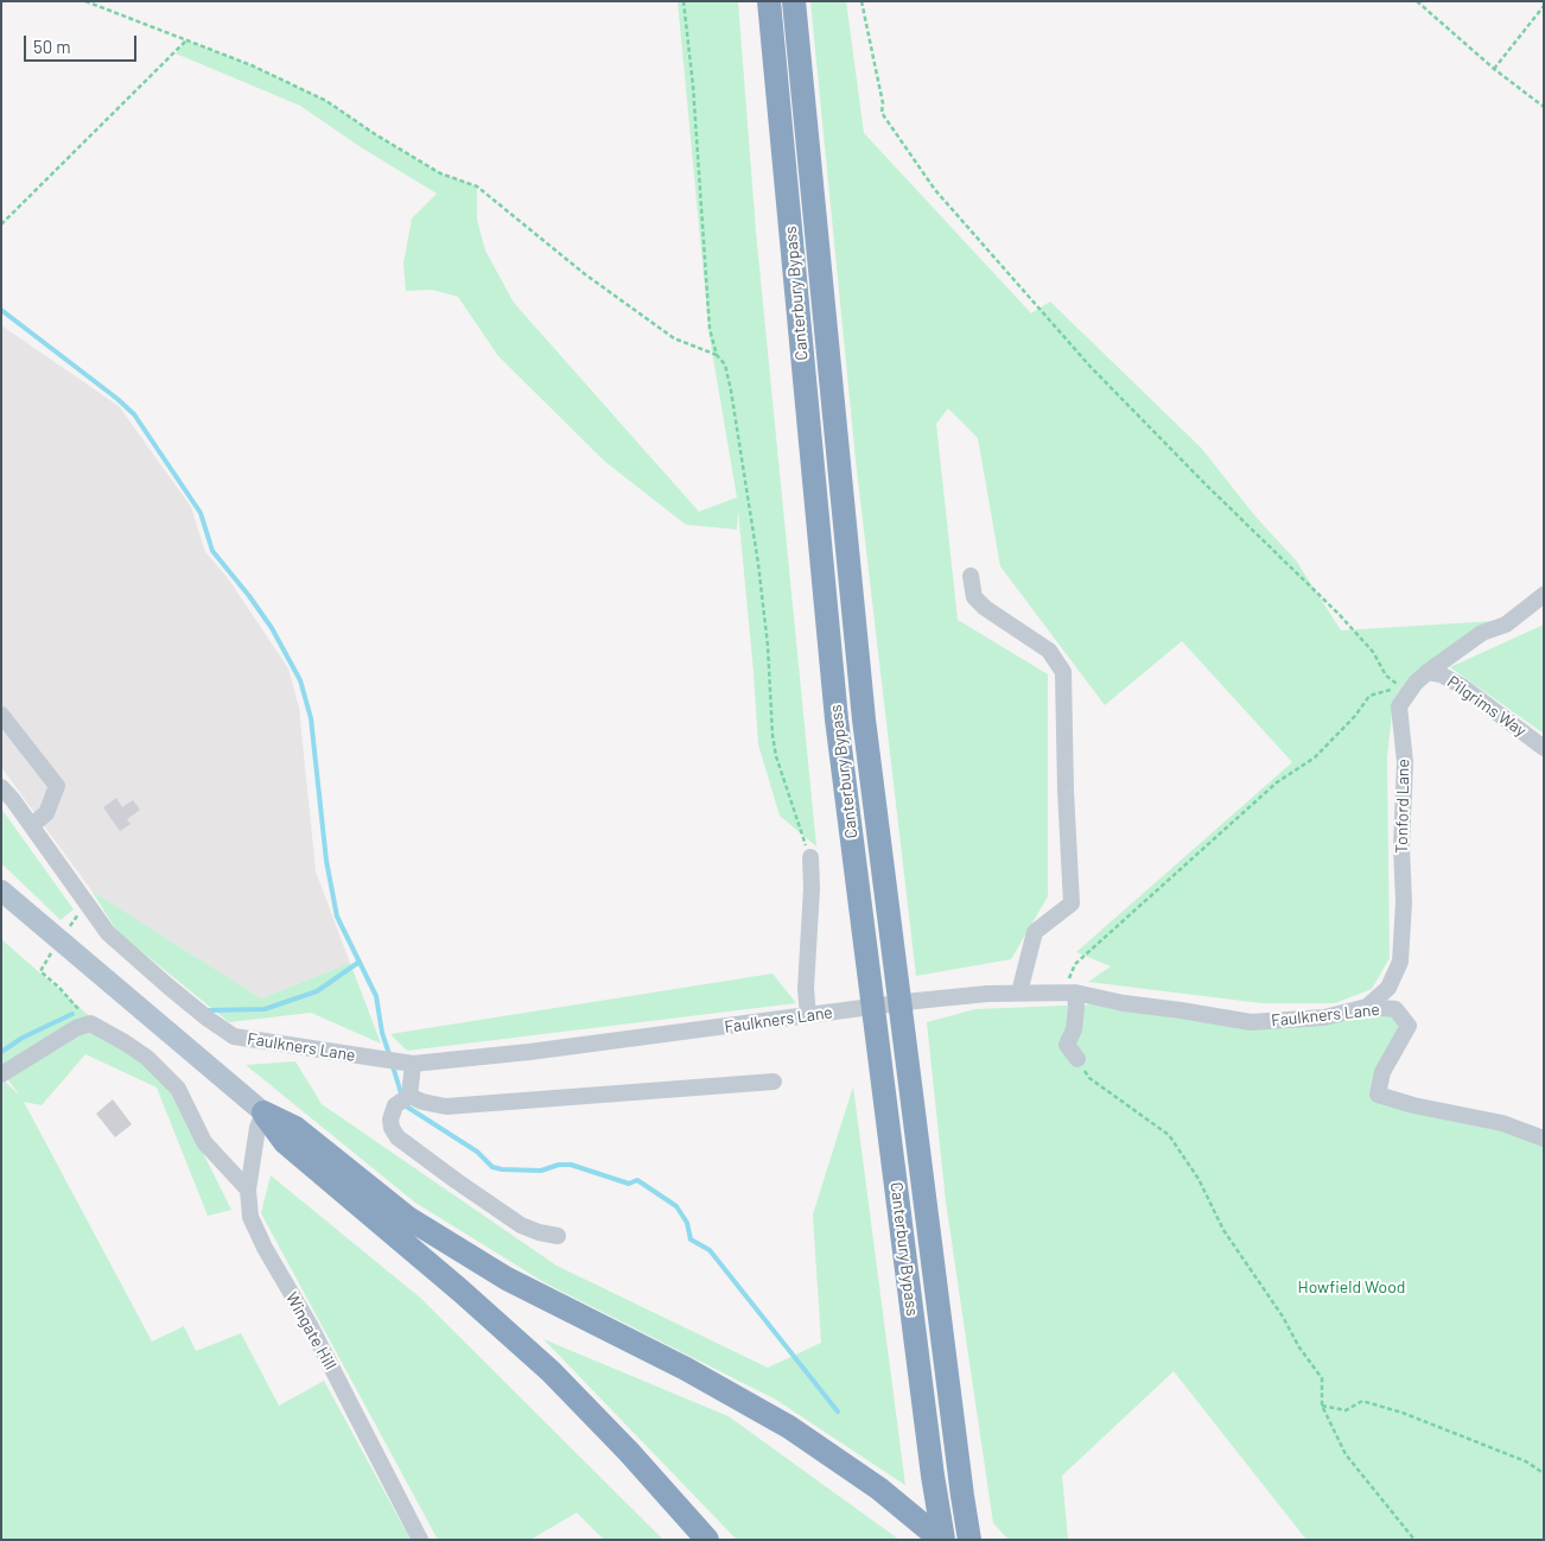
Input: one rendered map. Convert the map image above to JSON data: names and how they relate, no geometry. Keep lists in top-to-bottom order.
{
  "streets": {
    "highway": ["Canterbury Bypass"],
    "street": [
      "Pilgrims Way",
      "Tonford Lane",
      "Faulkners Lane",
      "Wingate Hill"
    ]
  },
  "crossings": [
    ["Pilgrims Way", "Tonford Lane"],
    ["Tonford Lane", "Faulkners Lane"]
  ],
  "parks": ["Howfield Wood"],
  "scale_bar": "50 m"
}
